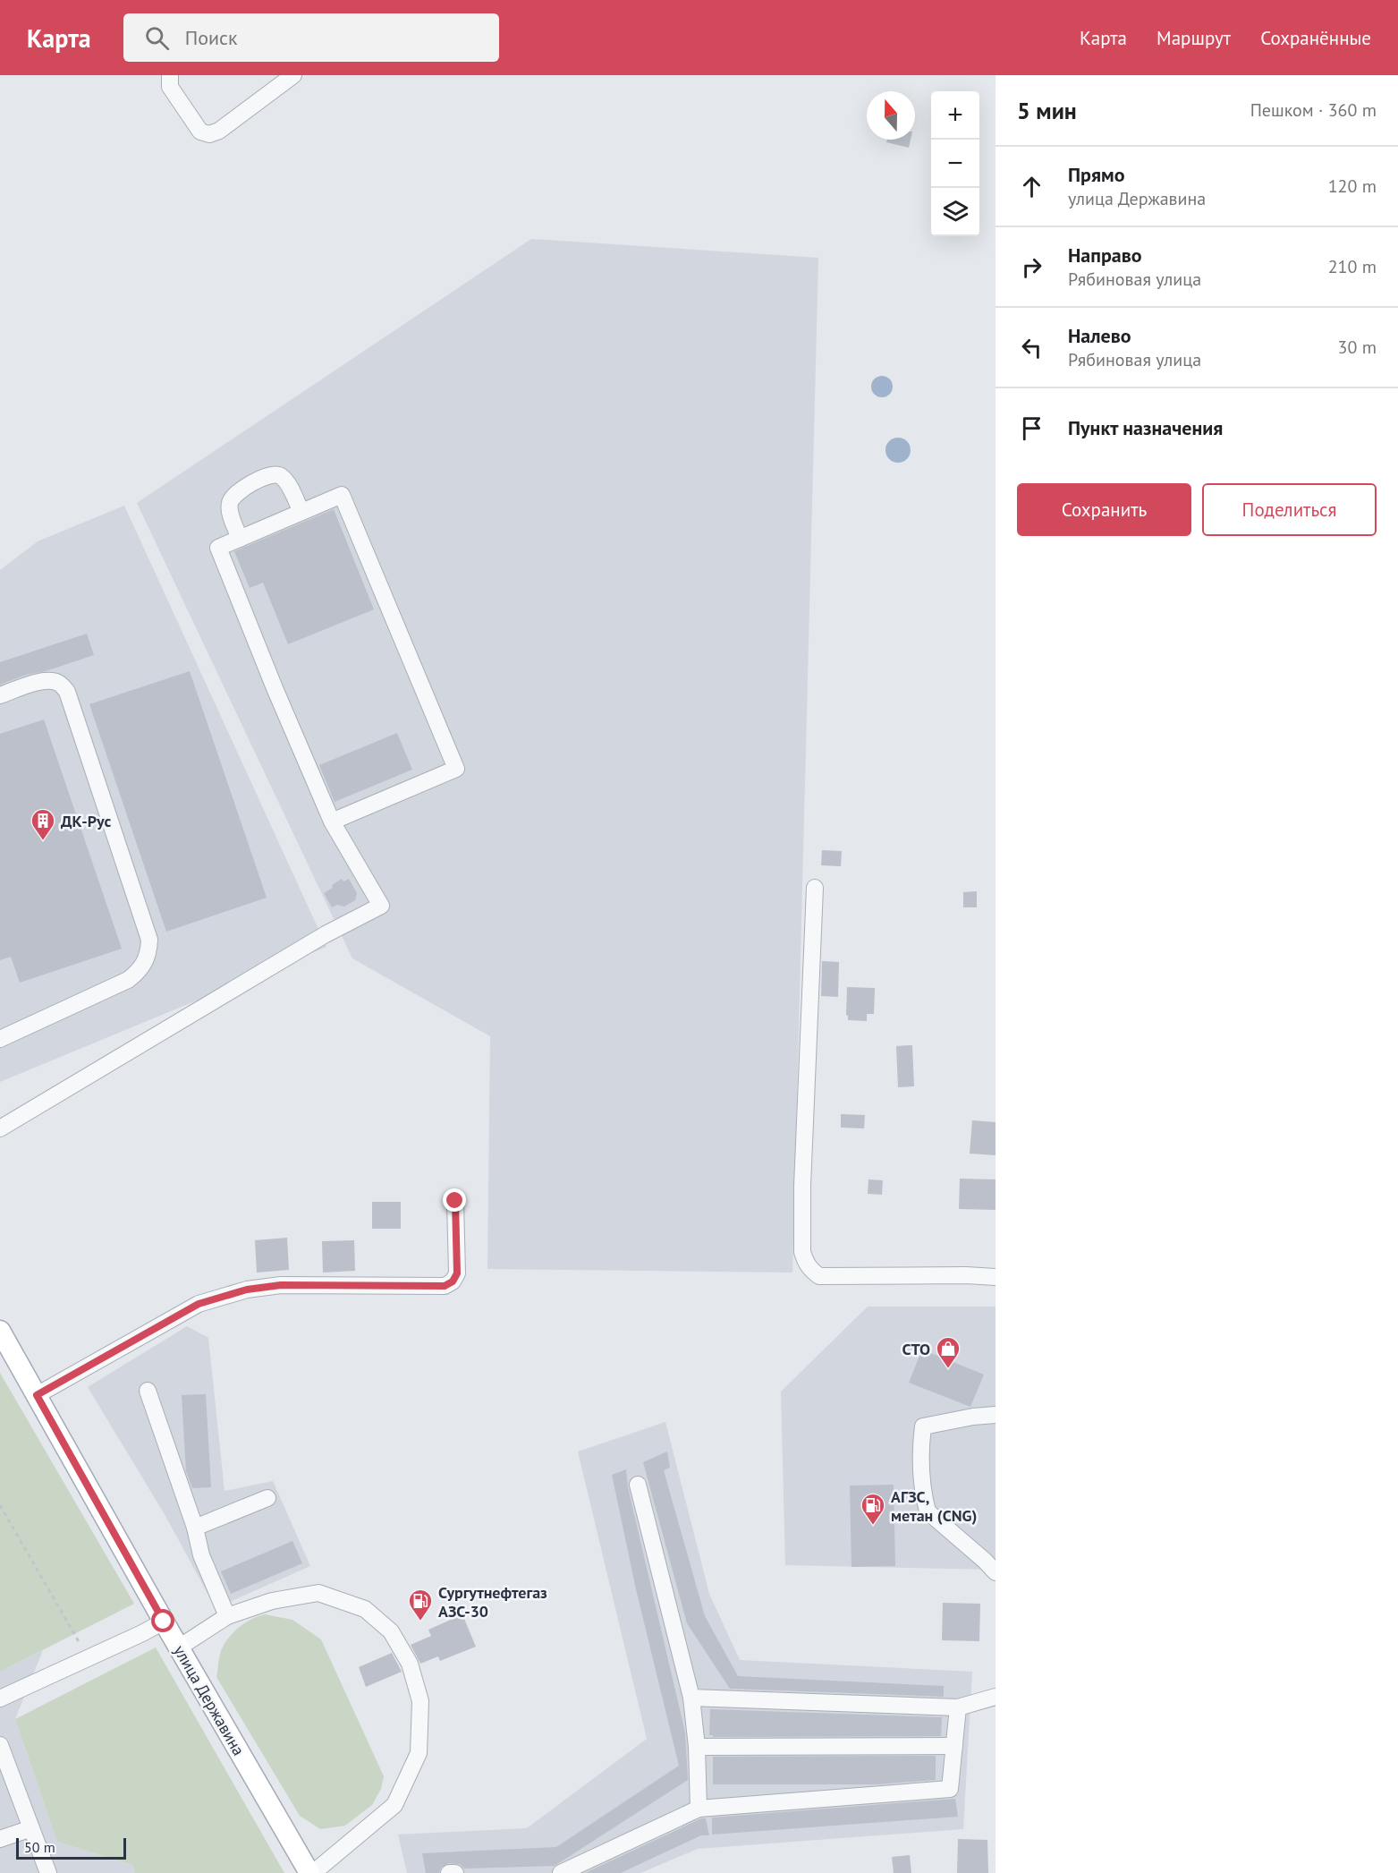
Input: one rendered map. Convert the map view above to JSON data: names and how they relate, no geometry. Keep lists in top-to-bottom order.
{
  "streets": {
    "main road": ["улица Державина"]
  },
  "places": {
    "building": ["ДК-Рус"],
    "shop": ["СТО"],
    "fuel station": ["АГЗС, метан (CNG)", "Сургутнефтегаз АЗС-30"]
  },
  "scale_bar": "50 m",
  "north": "top",
  "page": {
    "header": "Карта",
    "search": "Поиск",
    "nav": ["Карта", "Маршрут", "Сохранённые"],
    "heading": ["5 мин", "Пешком · 360 m"],
    "map_buttons": ["+", "−"],
    "list": [
      ["Прямо", "улица Державина", "120 m"],
      ["Направо", "Рябиновая улица", "210 m"],
      ["Налево", "Рябиновая улица", "30 m"],
      "Пункт назначения"
    ],
    "buttons": ["Сохранить", "Поделиться"],
    "scale": "50 m"
  }
}
